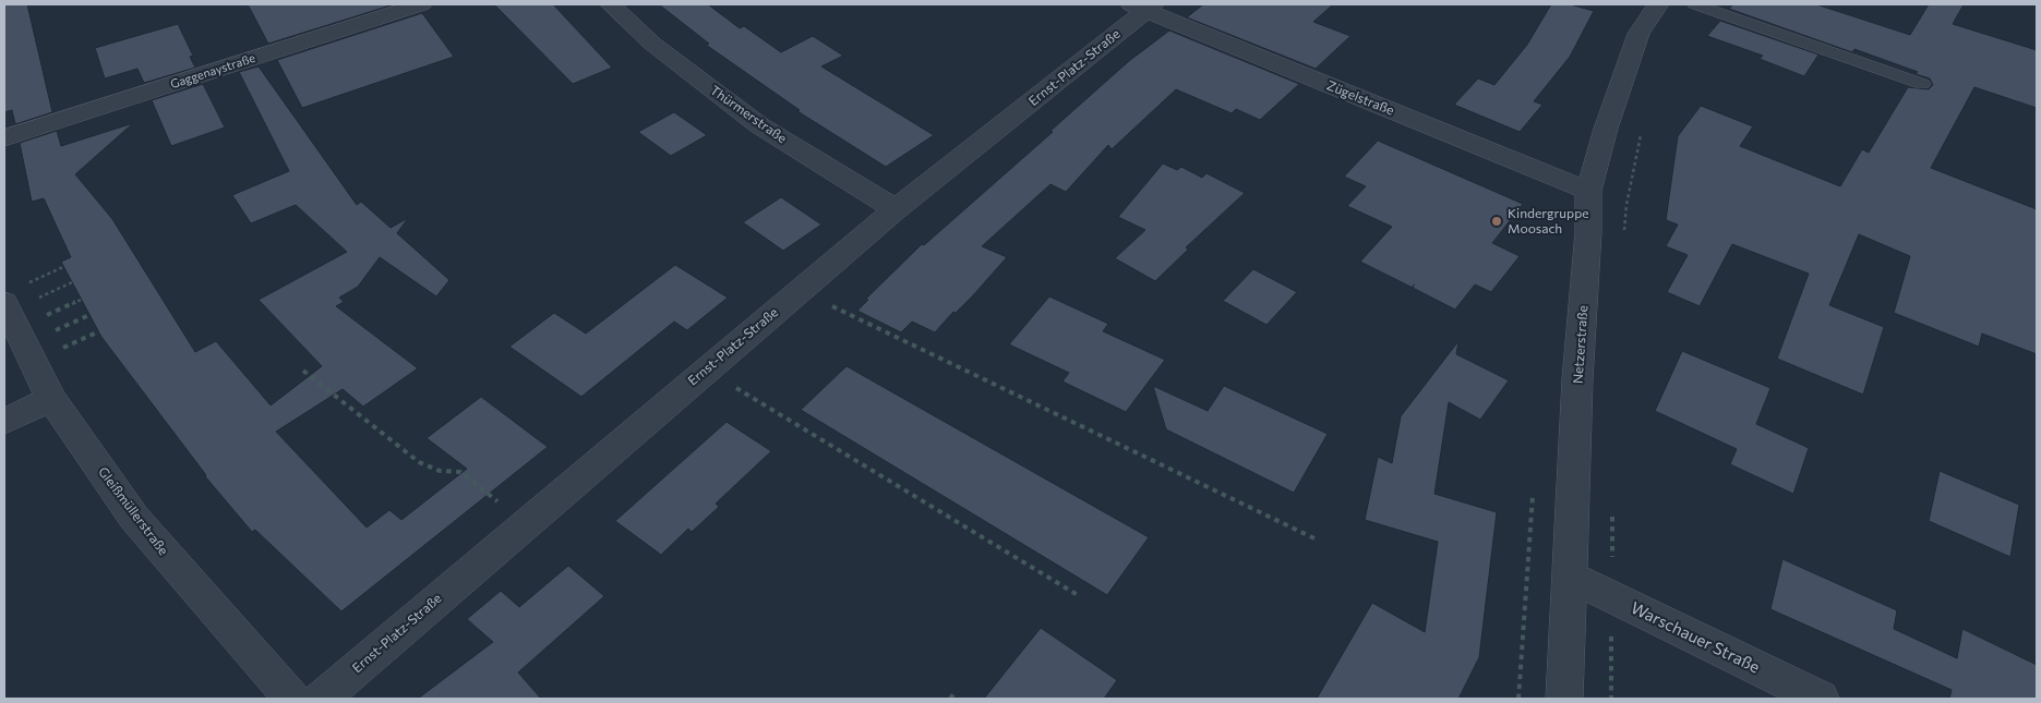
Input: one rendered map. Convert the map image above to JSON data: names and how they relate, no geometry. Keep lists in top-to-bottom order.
{
  "streets": {
    "street": [
      "Ernst-Platz-Straße",
      "Gaggenaystraße",
      "Zügelstraße",
      "Thürmerstraße",
      "Netzerstraße",
      "Gleißmüllerstraße",
      "Warschauer Straße"
    ]
  },
  "crossings": [
    ["Ernst-Platz-Straße", "Zügelstraße"],
    ["Ernst-Platz-Straße", "Thürmerstraße"],
    ["Zügelstraße", "Netzerstraße"],
    ["Netzerstraße", "Warschauer Straße"]
  ],
  "places": ["Kindergruppe Moosach"]
}
